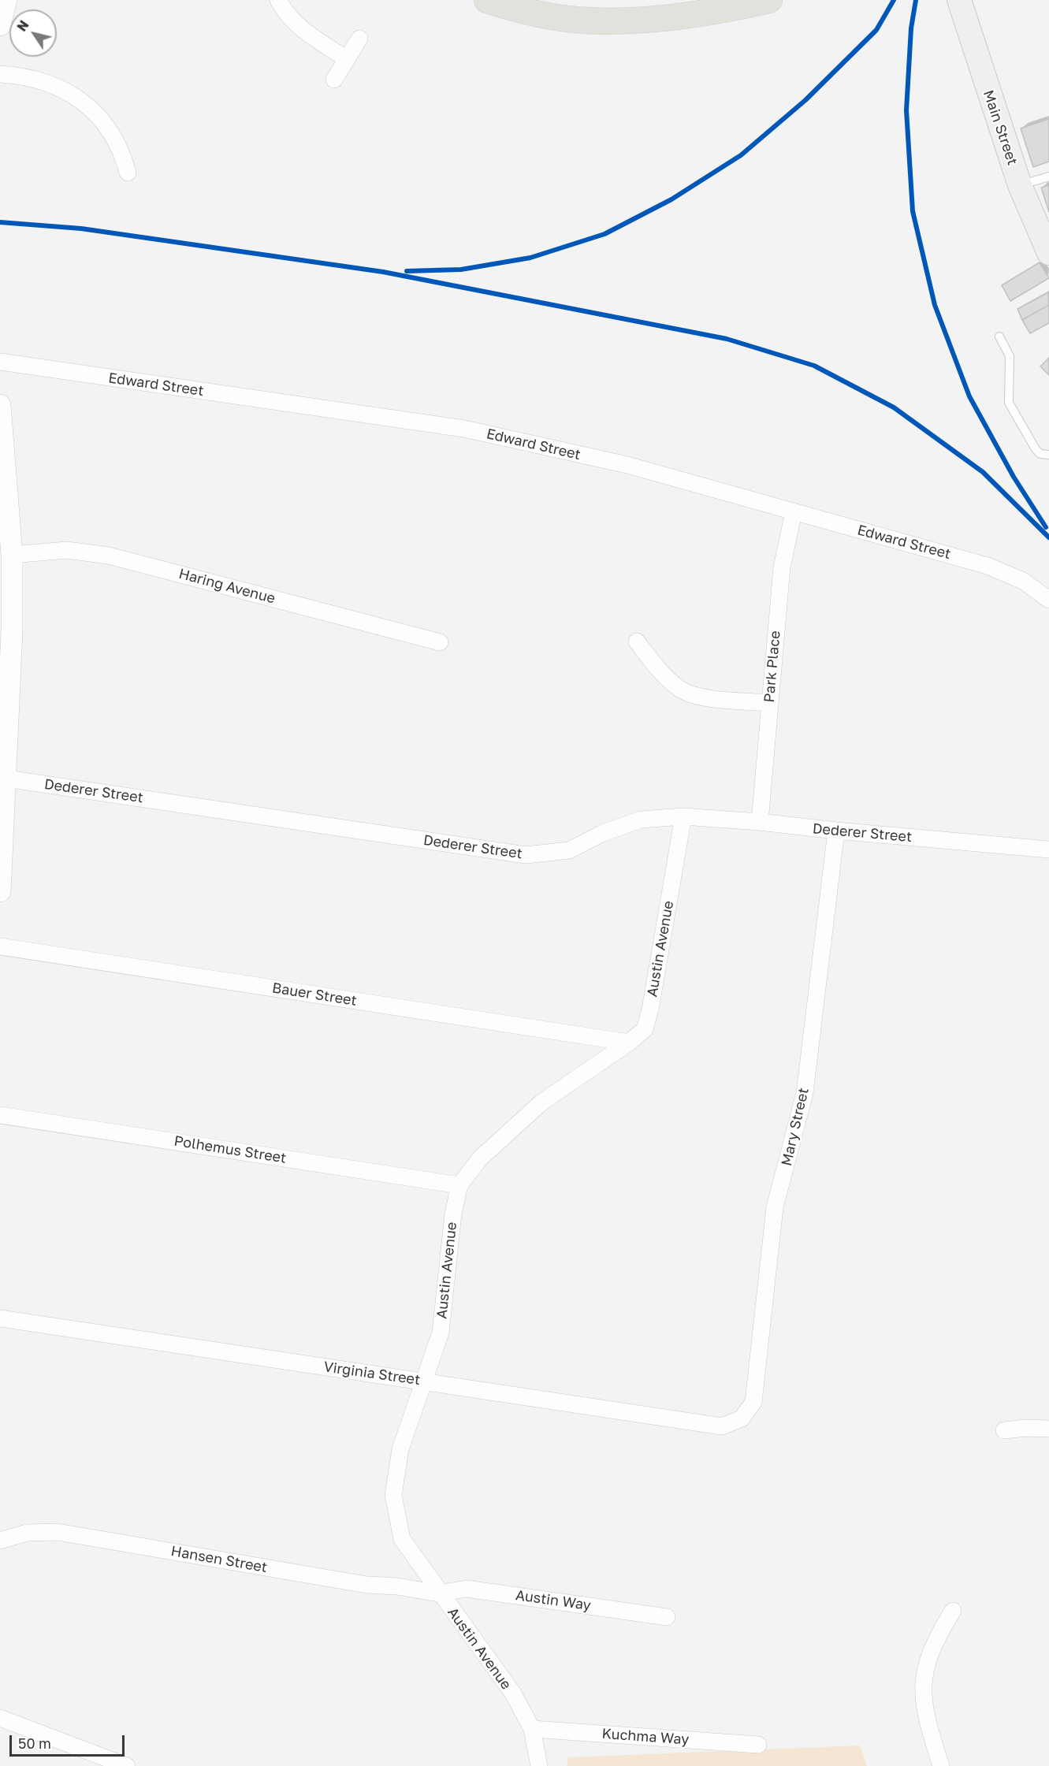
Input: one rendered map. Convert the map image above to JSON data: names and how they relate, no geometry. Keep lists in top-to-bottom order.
{
  "streets": {
    "main road": ["Main Street"],
    "street": [
      "Edward Street",
      "Haring Avenue",
      "Park Place",
      "Dederer Street",
      "Austin Avenue",
      "Bauer Street",
      "Mary Street",
      "Polhemus Street",
      "Virginia Street",
      "Hansen Street",
      "Austin Way",
      "Kuchma Way"
    ]
  },
  "crossings": [
    ["Edward Street", "Park Place"],
    ["Park Place", "Dederer Street"],
    ["Dederer Street", "Austin Avenue"],
    ["Dederer Street", "Mary Street"],
    ["Austin Avenue", "Bauer Street"],
    ["Austin Avenue", "Polhemus Street"],
    ["Austin Avenue", "Virginia Street"],
    ["Austin Avenue", "Hansen Street"],
    ["Austin Avenue", "Austin Way"],
    ["Austin Avenue", "Kuchma Way"],
    ["Mary Street", "Virginia Street"],
    ["Hansen Street", "Austin Way"]
  ],
  "scale_bar": "50 m",
  "north": "top left"
}
